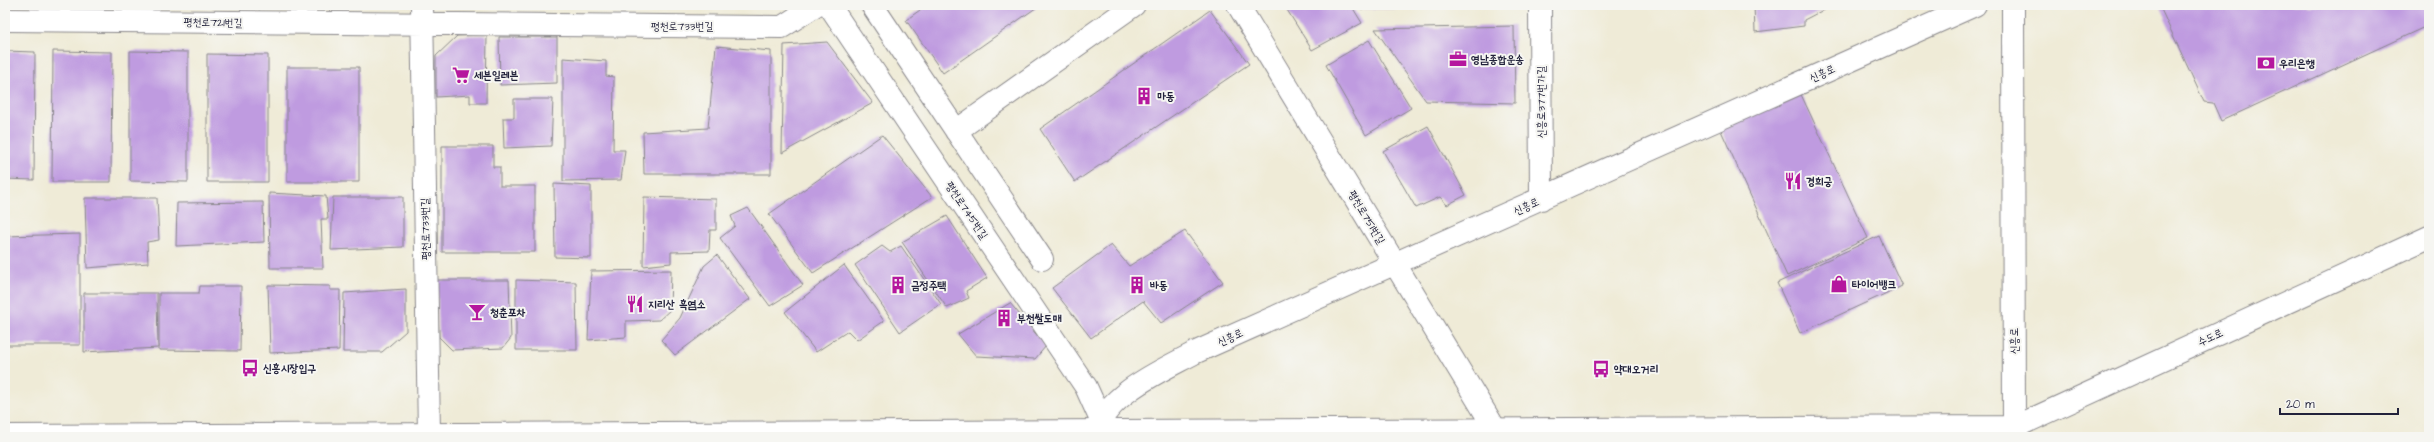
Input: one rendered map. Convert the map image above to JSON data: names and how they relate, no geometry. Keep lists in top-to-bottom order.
{
  "streets": {
    "street": [
      "평천로721번길",
      "평천로733번길",
      "신흥로",
      "신흥로377번가길",
      "평천로745번길",
      "평천로751번길",
      "수도로"
    ]
  },
  "crossings": [
    ["평천로721번길", "평천로733번길"],
    ["신흥로", "신흥로377번가길"],
    ["신흥로", "평천로745번길"],
    ["신흥로", "평천로751번길"],
    ["신흥로", "수도로"]
  ],
  "places": {
    "office": ["영남종합운송"],
    "bank": ["우리은행"],
    "supermarket": ["세븐일레븐"],
    "building": [
      "마동",
      "금정주택",
      "바동",
      "부천쌀도매"
    ],
    "restaurant": ["경희궁", "지리산 흑염소"],
    "shop": ["타이어뱅크"],
    "bar": ["청춘포차"],
    "bus stop": ["신흥시장입구", "약대오거리"]
  },
  "scale_bar": "20 m"
}
